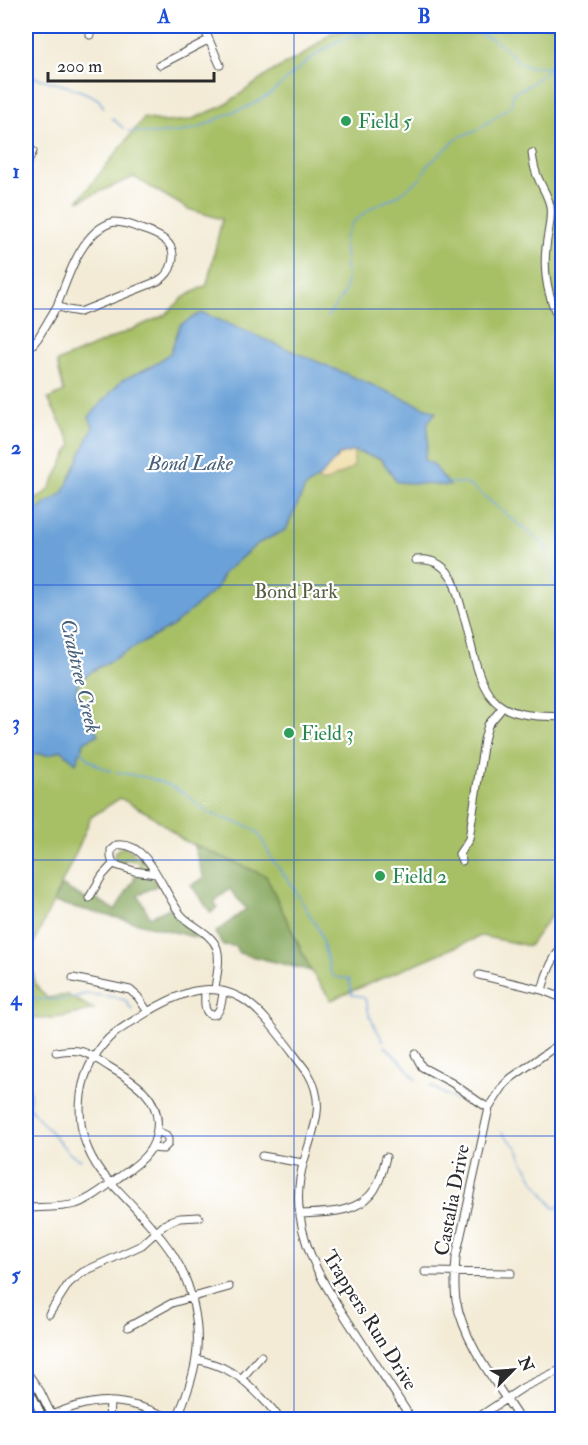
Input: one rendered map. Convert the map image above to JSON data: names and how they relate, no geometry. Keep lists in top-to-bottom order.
{
  "streets": {
    "street": ["Castalia Drive", "Trappers Run Drive"]
  },
  "water": ["Bond Lake", "Crabtree Creek"],
  "parks": ["Bond Park"],
  "places": ["Field 5", "Field 3", "Field 2"],
  "scale_bar": "200 m",
  "north": "top right",
  "grid": {
    "columns": ["A", "B"],
    "rows": [
      "1",
      "2",
      "3",
      "4",
      "5"
    ]
  }
}
